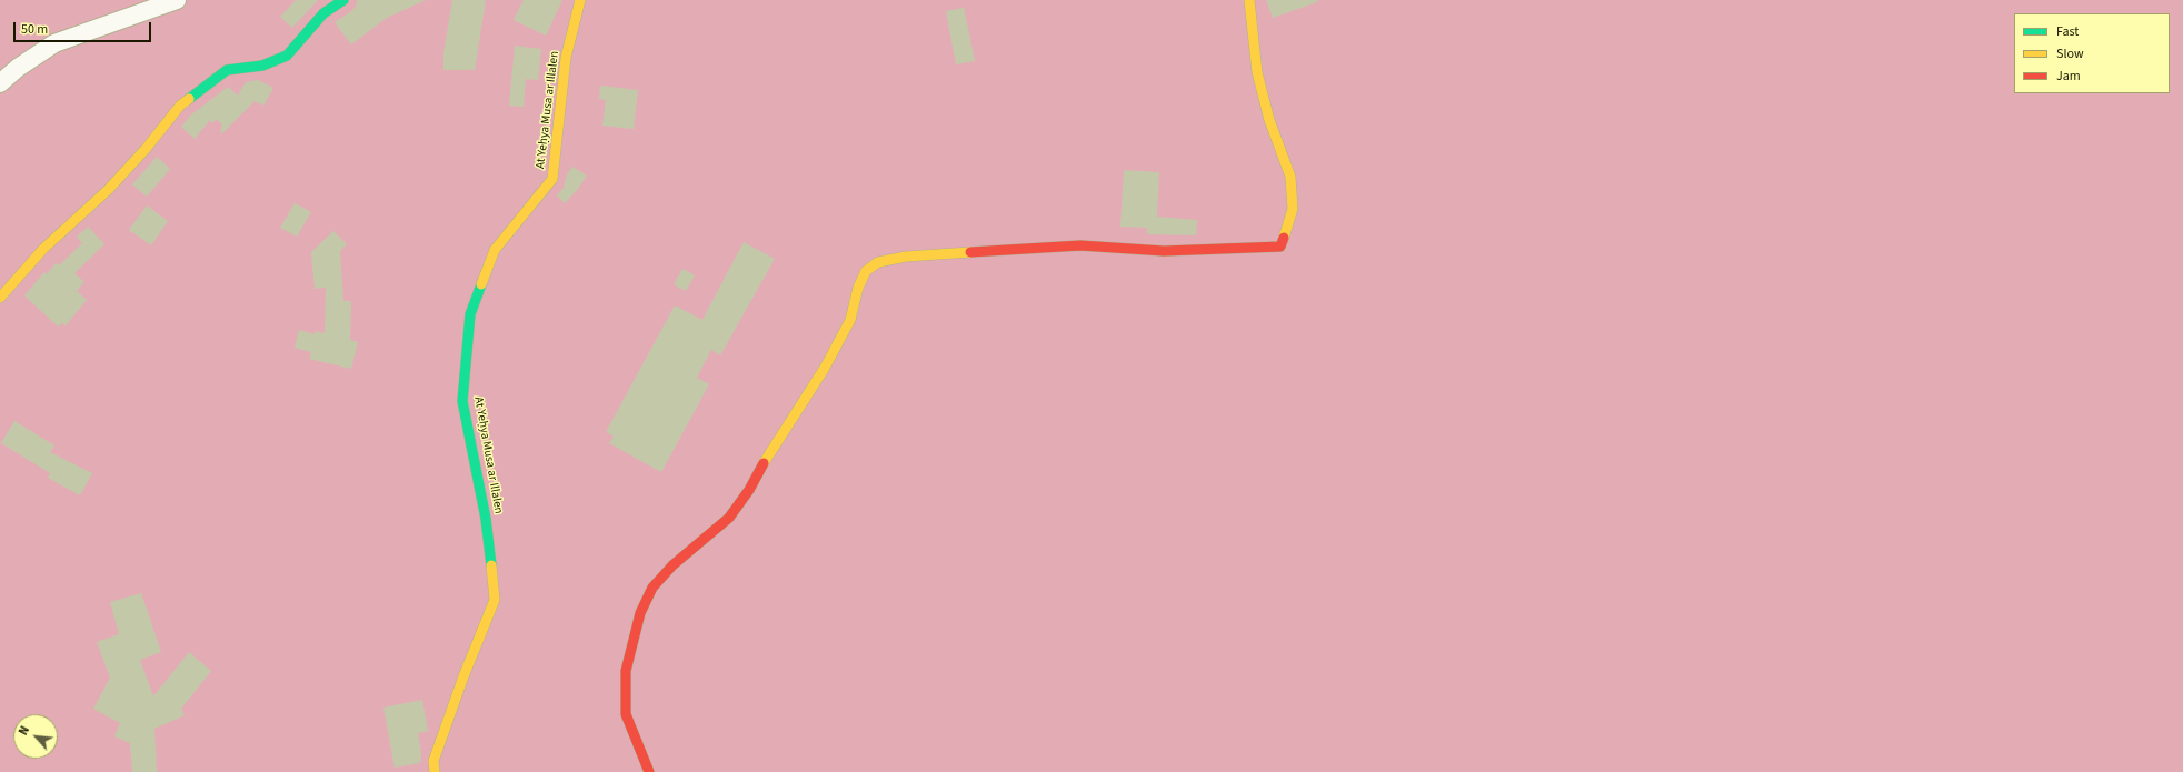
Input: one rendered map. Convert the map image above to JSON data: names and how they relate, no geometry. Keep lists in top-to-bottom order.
{
  "streets": {
    "street": ["At Yeḥya Musa ar Illalen"]
  },
  "legend": ["Fast", "Slow", "Jam"],
  "scale_bar": "50 m",
  "north": "top left"
}
